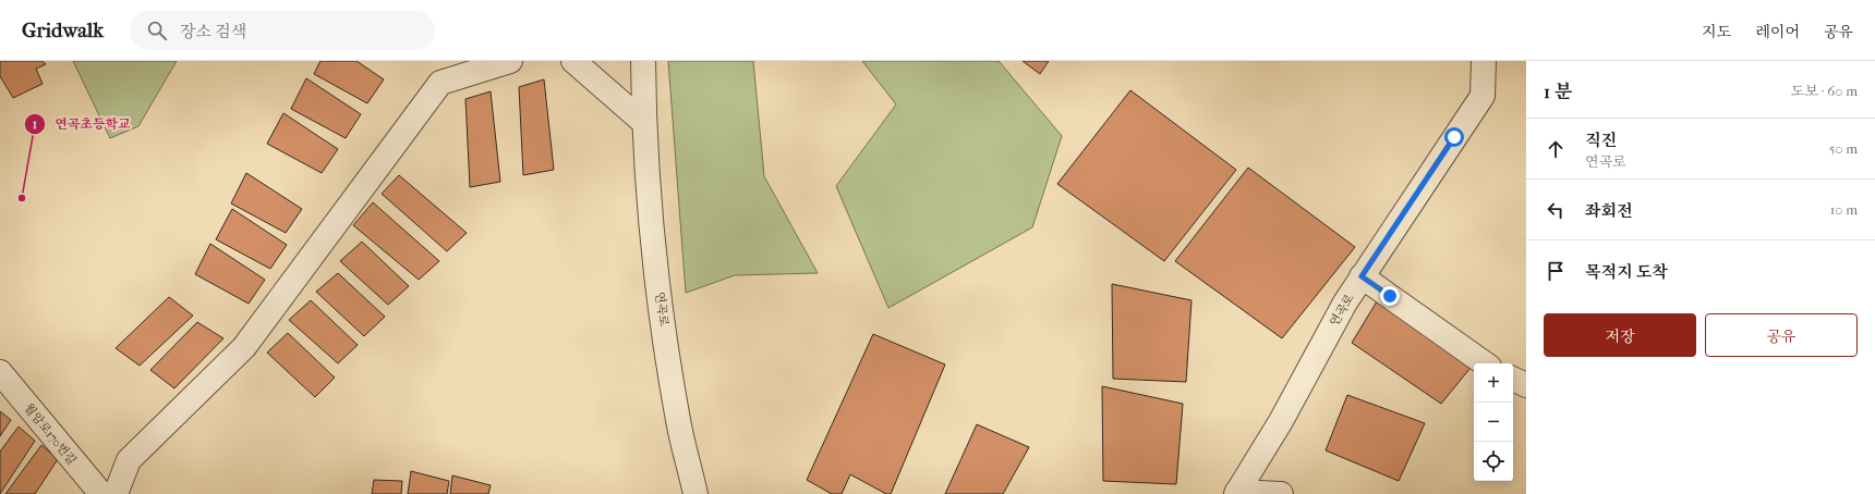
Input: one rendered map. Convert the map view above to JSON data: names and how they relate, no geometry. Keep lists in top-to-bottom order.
{
  "streets": {
    "street": ["연곡로", "월암로170번길"]
  },
  "places": ["연곡초등학교"],
  "page": {
    "header": "Gridwalk",
    "search": "장소 검색",
    "nav": ["지도", "레이어", "공유"],
    "heading": ["1 분", "도보 · 60 m"],
    "list": [
      ["직진", "연곡로", "50 m"],
      ["좌회전", "10 m"],
      "목적지 도착"
    ],
    "buttons": ["저장", "공유"],
    "map_buttons": ["+", "−"]
  }
}
